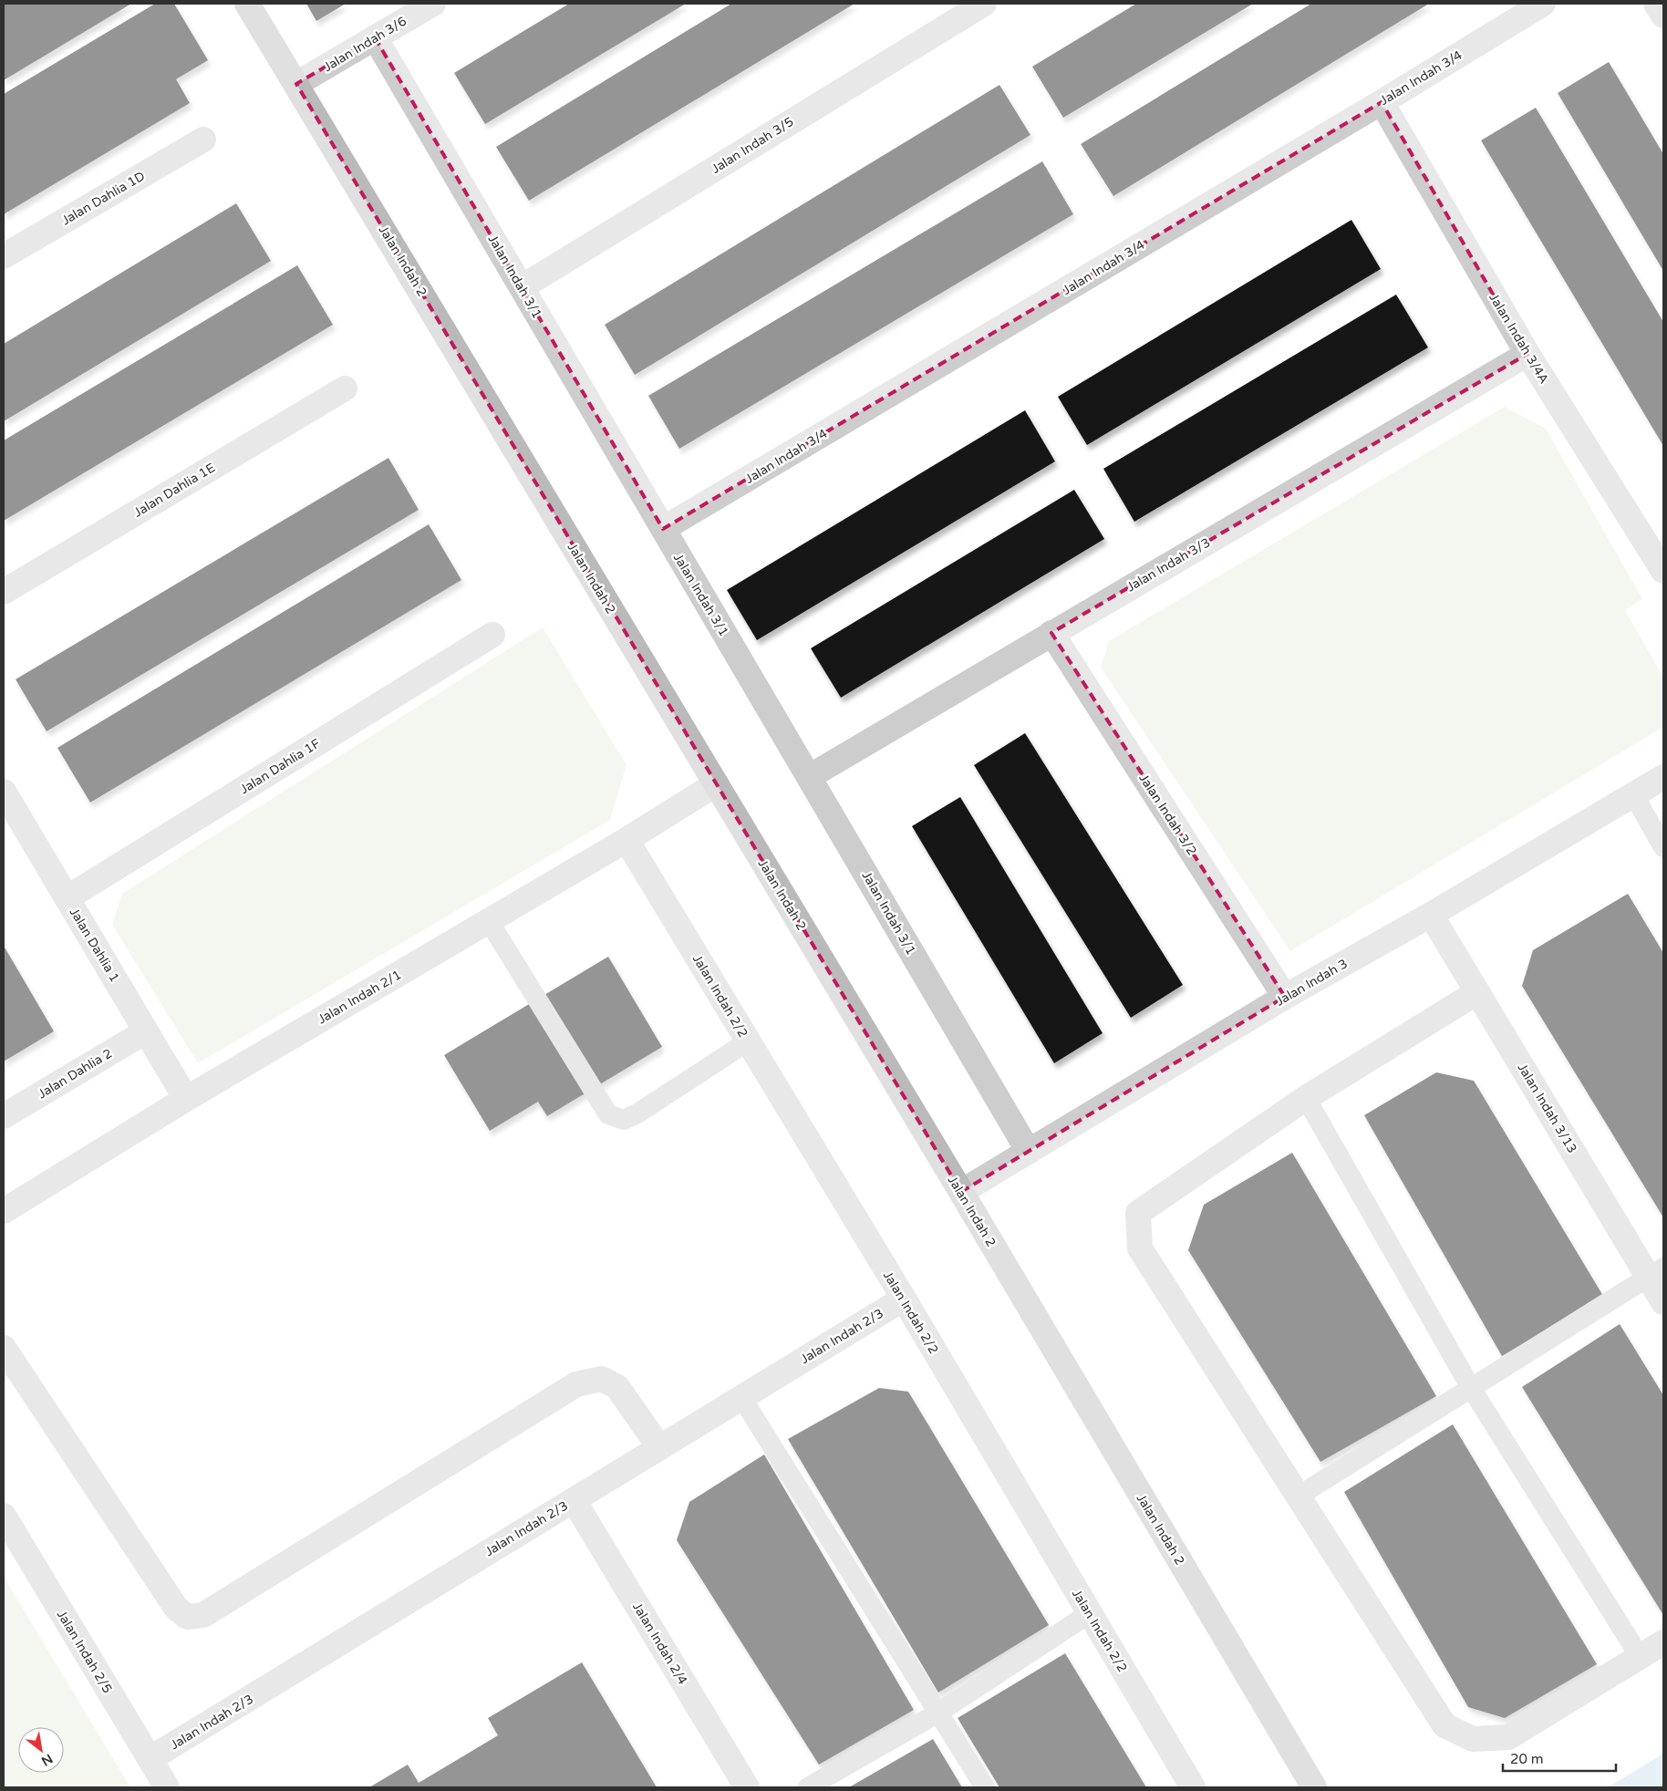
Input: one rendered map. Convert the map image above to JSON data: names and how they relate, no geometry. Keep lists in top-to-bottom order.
{
  "streets": {
    "street": [
      "Jalan Indah 3/6",
      "Jalan Indah 3/4",
      "Jalan Indah 3/5",
      "Jalan Dahlia 1D",
      "Jalan Indah 2",
      "Jalan Indah 3/1",
      "Jalan Indah 3/4A",
      "Jalan Dahlia 1E",
      "Jalan Indah 3/3",
      "Jalan Dahlia 1F",
      "Jalan Indah 3/2",
      "Jalan Dahlia 1",
      "Jalan Indah 3",
      "Jalan Indah 2/2",
      "Jalan Indah 2/1",
      "Jalan Dahlia 2",
      "Jalan Indah 3/13",
      "Jalan Indah 2/3",
      "Jalan Indah 2/4",
      "Jalan Indah 2/5"
    ]
  },
  "crossings": [
    ["Jalan Indah 3/6", "Jalan Indah 2"],
    ["Jalan Indah 3/6", "Jalan Indah 3/1"],
    ["Jalan Indah 3/4", "Jalan Indah 3/1"],
    ["Jalan Indah 3/4", "Jalan Indah 3/4A"],
    ["Jalan Indah 3/5", "Jalan Indah 3/1"],
    ["Jalan Indah 2", "Jalan Indah 3"],
    ["Jalan Indah 2", "Jalan Indah 2/1"],
    ["Jalan Indah 3/1", "Jalan Indah 3/3"],
    ["Jalan Indah 3/1", "Jalan Indah 3"],
    ["Jalan Indah 3/4A", "Jalan Indah 3/3"],
    ["Jalan Indah 3/3", "Jalan Indah 3/2"],
    ["Jalan Dahlia 1F", "Jalan Dahlia 1"],
    ["Jalan Indah 3/2", "Jalan Indah 3"],
    ["Jalan Dahlia 1", "Jalan Indah 2/1"],
    ["Jalan Dahlia 1", "Jalan Dahlia 2"],
    ["Jalan Indah 3", "Jalan Indah 3/13"],
    ["Jalan Indah 2/2", "Jalan Indah 2/1"],
    ["Jalan Indah 2/2", "Jalan Indah 2/3"],
    ["Jalan Indah 2/3", "Jalan Indah 2/4"],
    ["Jalan Indah 2/3", "Jalan Indah 2/5"]
  ],
  "scale_bar": "20 m",
  "north": "bottom right"
}
